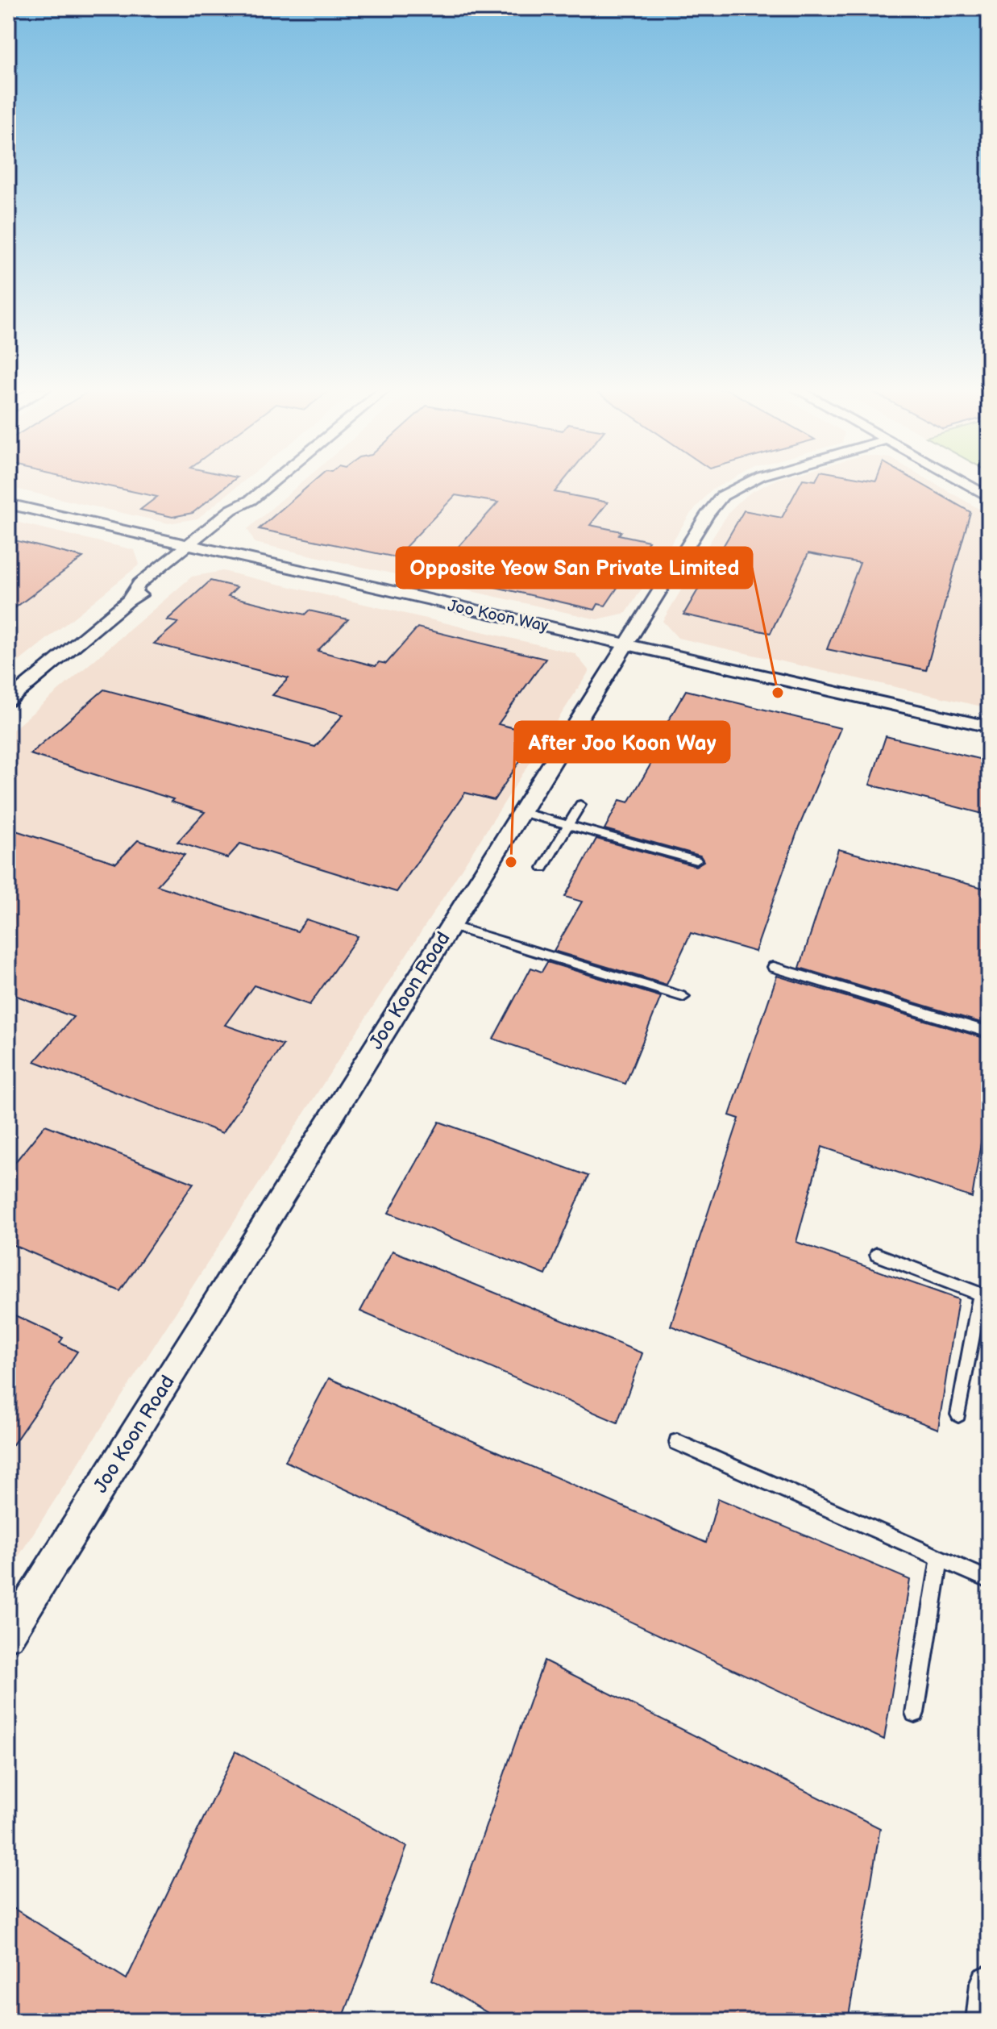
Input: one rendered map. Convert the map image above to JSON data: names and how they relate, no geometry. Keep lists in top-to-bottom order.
{
  "streets": {
    "street": ["Joo Koon Way", "Joo Koon Road"]
  },
  "crossings": [
    ["Joo Koon Way", "Joo Koon Road"]
  ],
  "places": ["Opposite Yeow San Private Limited", "After Joo Koon Way"]
}
